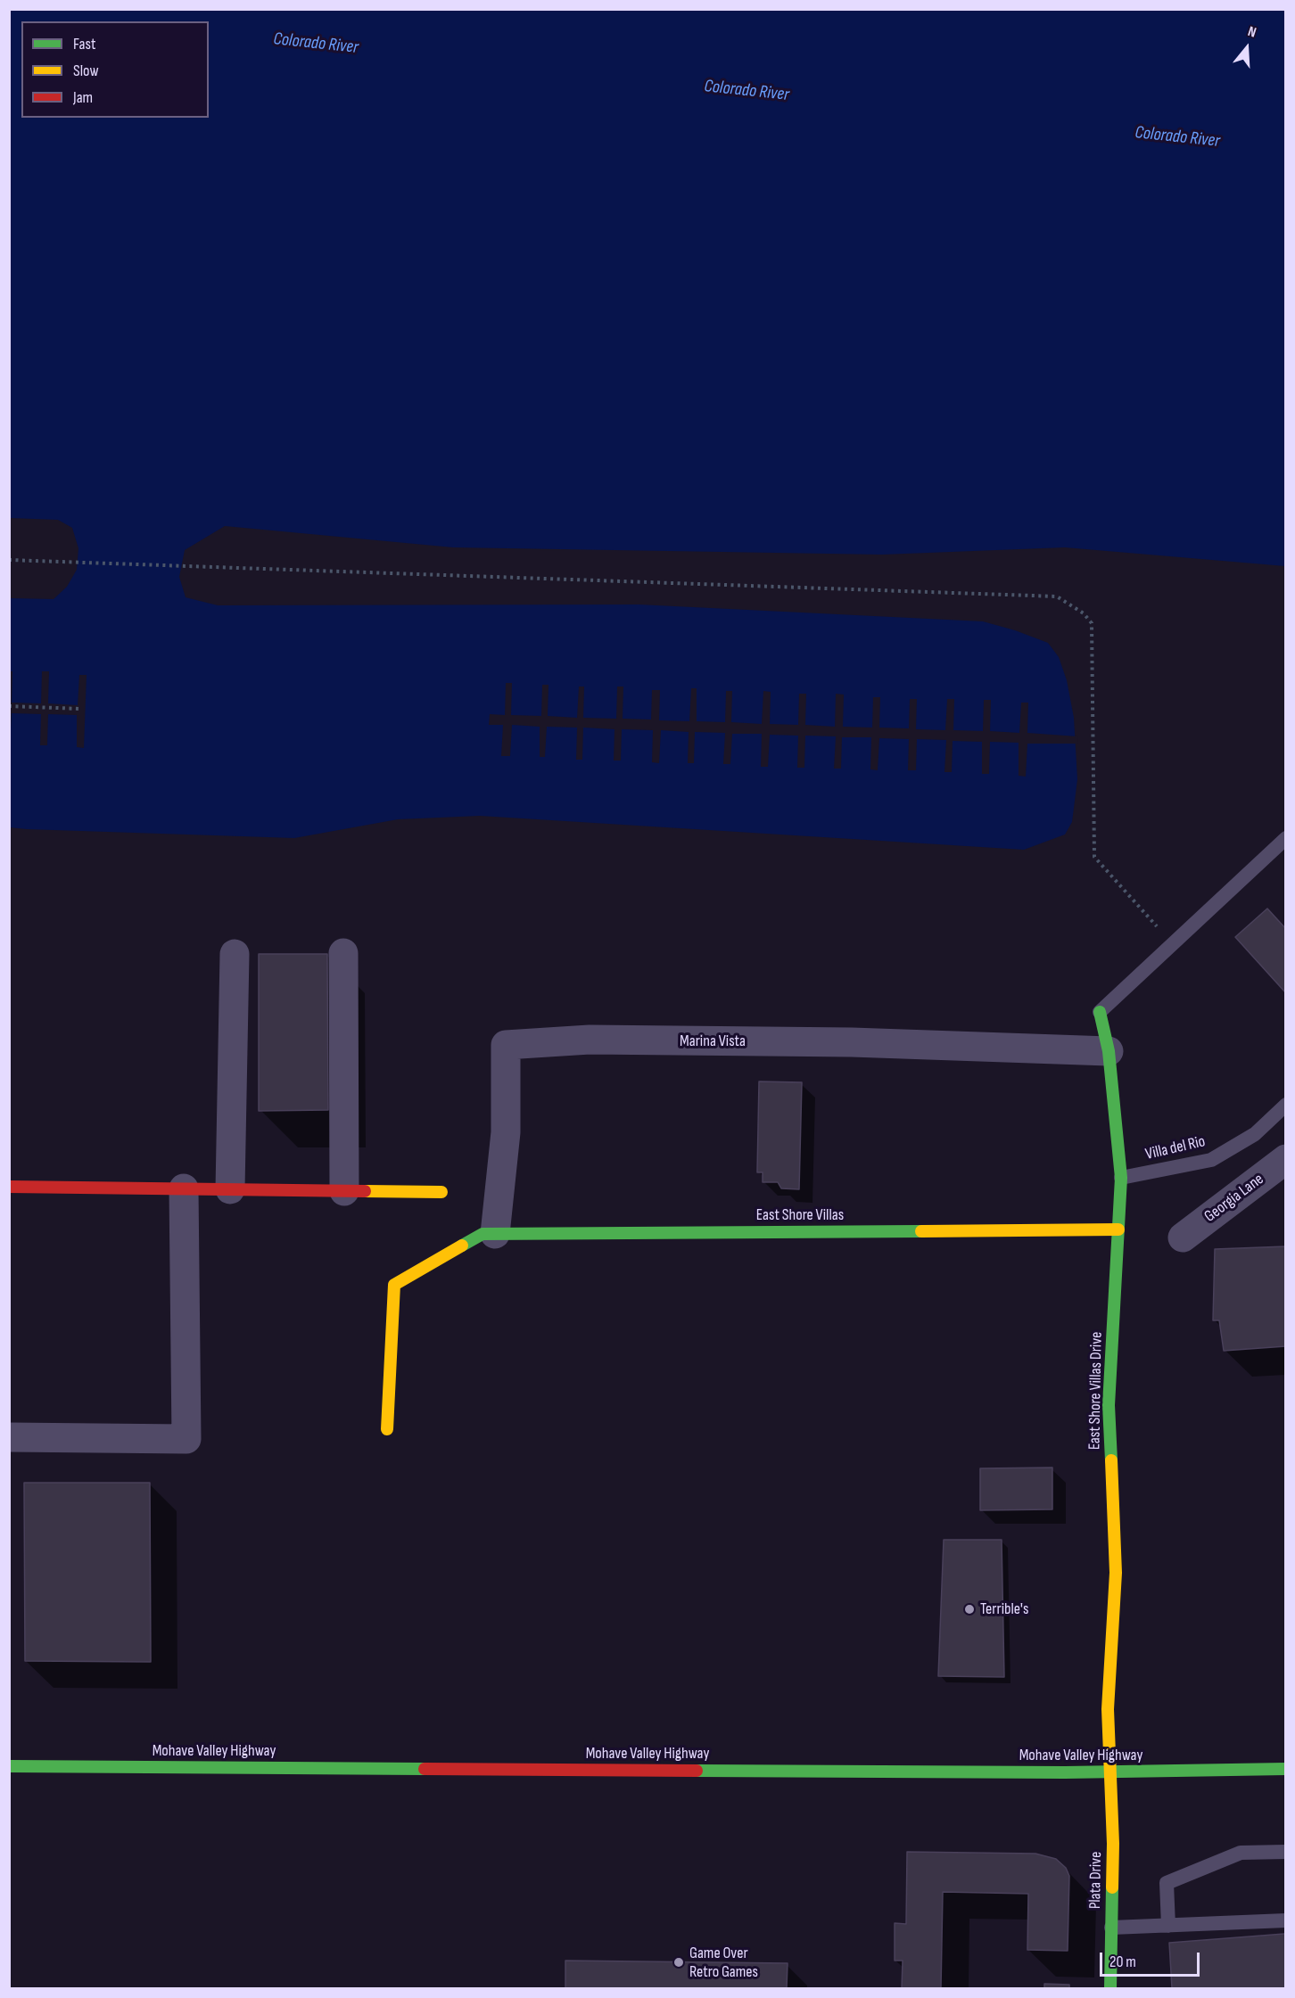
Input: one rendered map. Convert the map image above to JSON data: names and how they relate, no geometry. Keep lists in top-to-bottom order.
{
  "streets": {
    "main road": [
      "East Shore Villas",
      "East Shore Villas Drive",
      "Mohave Valley Highway",
      "Plata Drive"
    ],
    "street": ["Marina Vista", "Georgia Lane"],
    "lane": ["Villa del Rio"]
  },
  "crossings": [
    ["Marina Vista", "East Shore Villas"],
    ["Marina Vista", "East Shore Villas Drive"],
    ["Villa del Rio", "East Shore Villas Drive"],
    ["East Shore Villas", "East Shore Villas Drive"],
    ["East Shore Villas Drive", "Mohave Valley Highway"],
    ["East Shore Villas Drive", "Plata Drive"],
    ["Mohave Valley Highway", "Plata Drive"]
  ],
  "water": ["Colorado River"],
  "places": ["Terrible's", "Game Over Retro Games"],
  "legend": ["Fast", "Slow", "Jam"],
  "scale_bar": "20 m",
  "north": "top"
}
